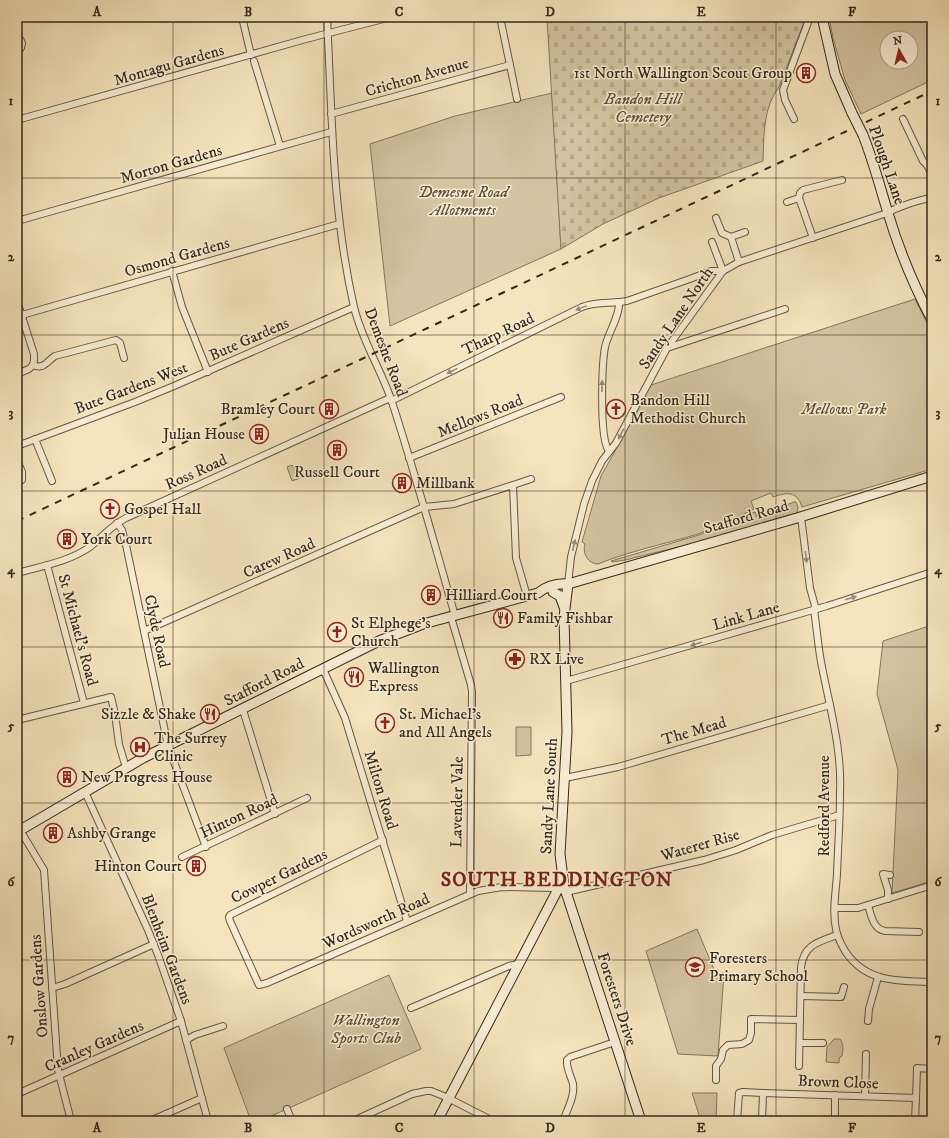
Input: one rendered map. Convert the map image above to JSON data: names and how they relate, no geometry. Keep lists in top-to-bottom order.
{
  "streets": {
    "main road": [
      "Plough Lane",
      "Stafford Road",
      "Sandy Lane South",
      "Foresters Drive"
    ],
    "street": [
      "Montagu Gardens",
      "Crichton Avenue",
      "Morton Gardens",
      "Osmond Gardens",
      "Sandy Lane North",
      "Tharp Road",
      "Bute Gardens",
      "Demesne Road",
      "Bute Gardens West",
      "Mellows Road",
      "Ross Road",
      "Carew Road",
      "Link Lane",
      "St Michael's Road",
      "Clyde Road",
      "The Mead",
      "Milton Road",
      "Lavender Vale",
      "Redford Avenue",
      "Hinton Road",
      "Waterer Rise",
      "Cowper Gardens",
      "Wordsworth Road",
      "Blenheim Gardens",
      "Onslow Gardens",
      "Cranley Gardens",
      "Brown Close"
    ]
  },
  "crossings": [
    ["Montagu Gardens", "Demesne Road"],
    ["Crichton Avenue", "Demesne Road"],
    ["Morton Gardens", "Demesne Road"],
    ["Plough Lane", "Sandy Lane North"],
    ["Osmond Gardens", "Bute Gardens"],
    ["Osmond Gardens", "Demesne Road"],
    ["Sandy Lane North", "Tharp Road"],
    ["Sandy Lane North", "Stafford Road"],
    ["Sandy Lane North", "Sandy Lane South"],
    ["Tharp Road", "Demesne Road"],
    ["Tharp Road", "Ross Road"],
    ["Bute Gardens", "Demesne Road"],
    ["Bute Gardens", "Bute Gardens West"],
    ["Demesne Road", "Mellows Road"],
    ["Demesne Road", "Ross Road"],
    ["Demesne Road", "Stafford Road"],
    ["Demesne Road", "Carew Road"],
    ["Demesne Road", "Lavender Vale"],
    ["Ross Road", "St Michael's Road"],
    ["Ross Road", "Clyde Road"],
    ["Stafford Road", "Clyde Road"],
    ["Stafford Road", "Milton Road"],
    ["Stafford Road", "Sandy Lane South"],
    ["Stafford Road", "Lavender Vale"],
    ["Stafford Road", "Redford Avenue"],
    ["Stafford Road", "Blenheim Gardens"],
    ["Stafford Road", "Onslow Gardens"],
    ["Carew Road", "Clyde Road"],
    ["Link Lane", "Sandy Lane South"],
    ["Link Lane", "Redford Avenue"],
    ["Clyde Road", "Hinton Road"],
    ["The Mead", "Sandy Lane South"],
    ["The Mead", "Redford Avenue"],
    ["Milton Road", "Cowper Gardens"],
    ["Milton Road", "Wordsworth Road"],
    ["Sandy Lane South", "Waterer Rise"],
    ["Sandy Lane South", "Wordsworth Road"],
    ["Sandy Lane South", "Foresters Drive"],
    ["Lavender Vale", "Wordsworth Road"],
    ["Redford Avenue", "Waterer Rise"],
    ["Waterer Rise", "Wordsworth Road"],
    ["Waterer Rise", "Foresters Drive"],
    ["Cowper Gardens", "Wordsworth Road"],
    ["Wordsworth Road", "Foresters Drive"],
    ["Blenheim Gardens", "Cranley Gardens"],
    ["Onslow Gardens", "Cranley Gardens"]
  ],
  "one_way": ["Tharp Road"],
  "districts": ["SOUTH BEDDINGTON"],
  "parks": [
    "Bandon Hill Cemetery",
    "Demesne Road Allotments",
    "Mellows Park",
    "Wallington Sports Club"
  ],
  "places": {
    "building": [
      "1st North Wallington Scout Group",
      "Bramley Court",
      "Julian House",
      "Russell Court",
      "Millbank",
      "York Court",
      "Hilliard Court",
      "New Progress House",
      "Ashby Grange",
      "Hinton Court"
    ],
    "church": [
      "Bandon Hill Methodist Church",
      "Gospel Hall",
      "St Elphege's Church",
      "St. Michael's and All Angels"
    ],
    "restaurant": ["Family Fishbar", "Wallington Express", "Sizzle & Shake"],
    "pharmacy": ["RX Live"],
    "hospital": ["The Surrey Clinic"],
    "school or university": ["Foresters Primary School"]
  },
  "north": "top",
  "grid": {
    "columns": [
      "A",
      "B",
      "C",
      "D",
      "E",
      "F"
    ],
    "rows": [
      "1",
      "2",
      "3",
      "4",
      "5",
      "6",
      "7"
    ]
  }
}
